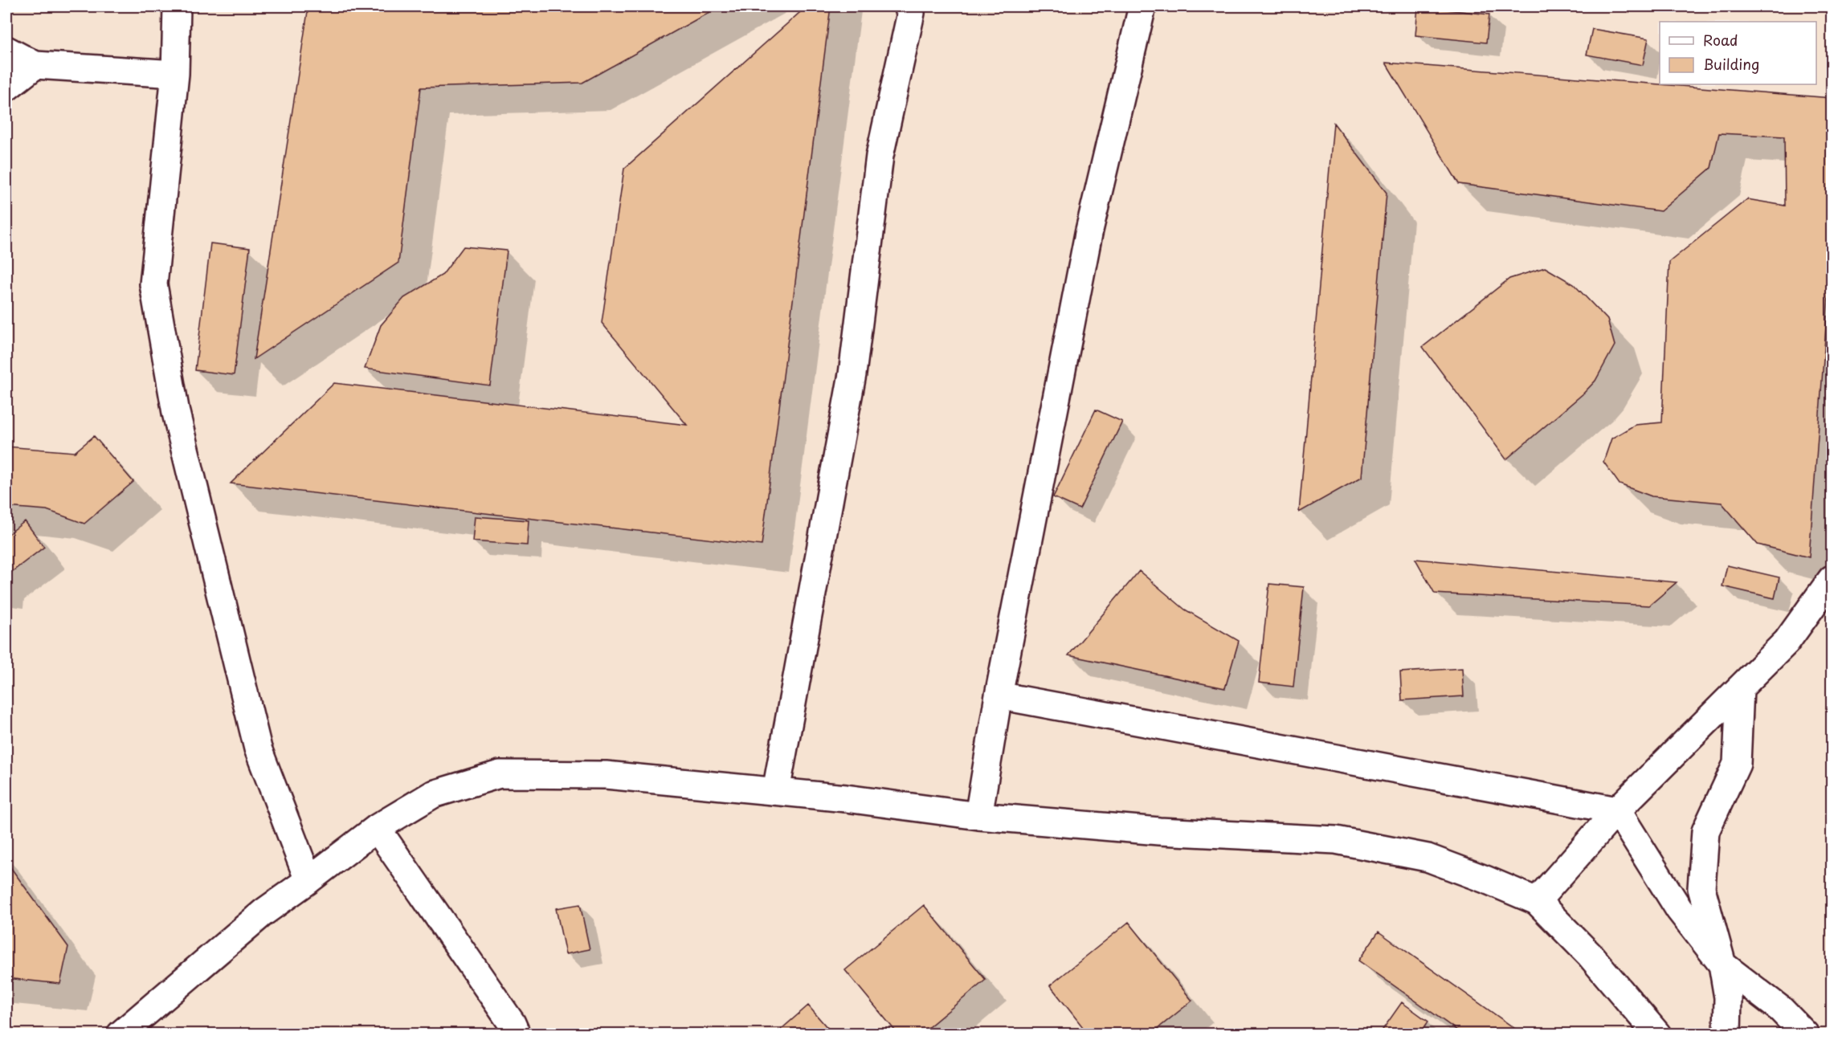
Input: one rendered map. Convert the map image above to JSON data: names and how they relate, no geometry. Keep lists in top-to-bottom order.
{
  "legend": ["Road", "Building"]
}
